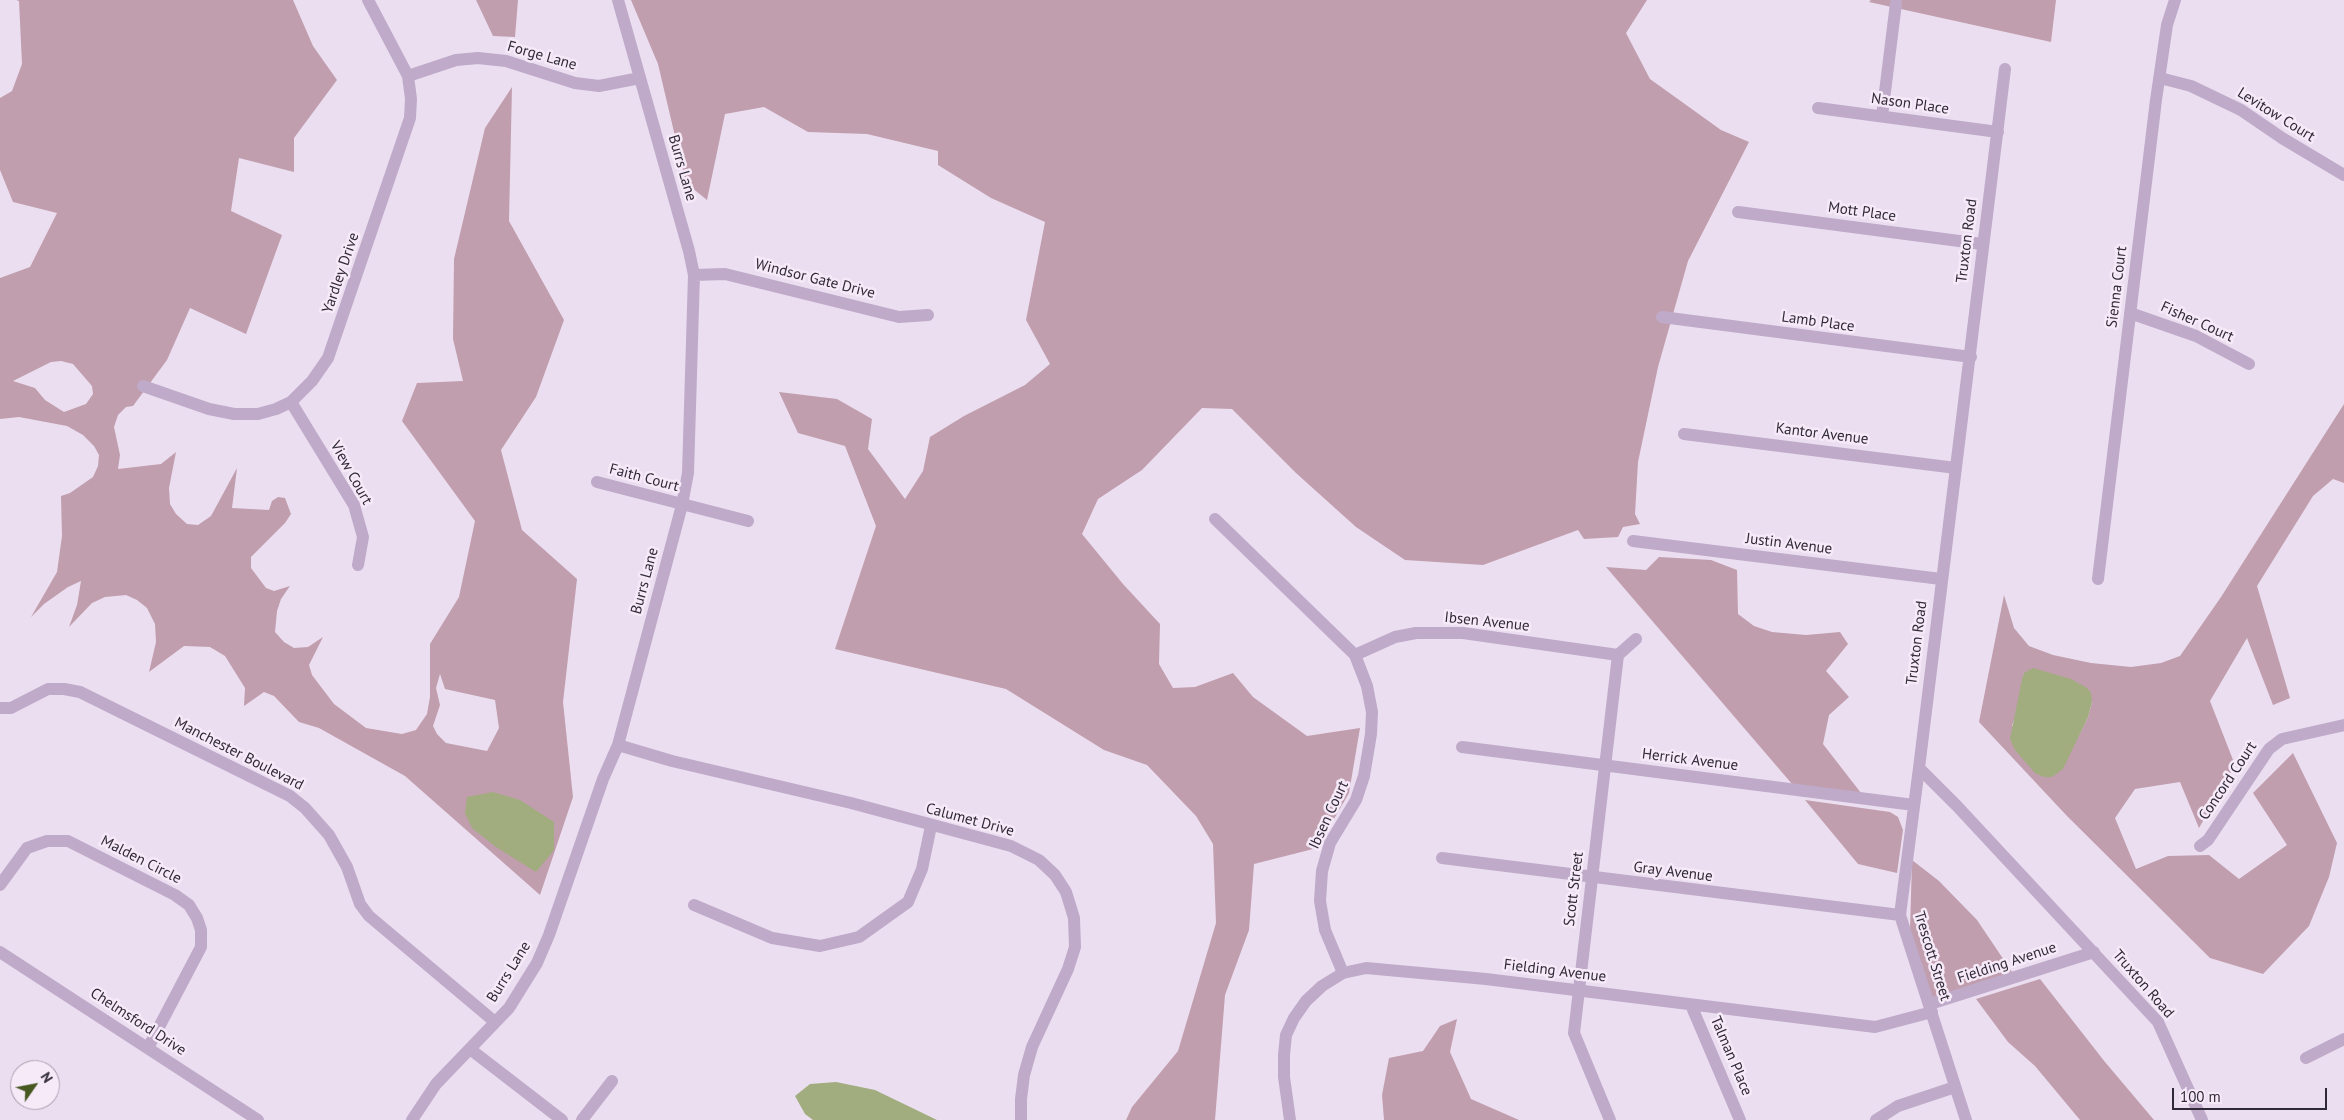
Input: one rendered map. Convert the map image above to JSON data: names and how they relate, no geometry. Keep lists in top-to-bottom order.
{
  "streets": {
    "street": [
      "Forge Lane",
      "Nason Place",
      "Levitow Court",
      "Burrs Lane",
      "Mott Place",
      "Truxton Road",
      "Yardley Drive",
      "Windsor Gate Drive",
      "Sienna Court",
      "Lamb Place",
      "Fisher Court",
      "Kantor Avenue",
      "View Court",
      "Faith Court",
      "Justin Avenue",
      "Ibsen Avenue",
      "Manchester Boulevard",
      "Herrick Avenue",
      "Concord Court",
      "Ibsen Court",
      "Calumet Drive",
      "Malden Circle",
      "Gray Avenue",
      "Scott Street",
      "Trescott Street",
      "Fielding Avenue",
      "Chelmsford Drive",
      "Talman Place"
    ]
  },
  "crossings": [
    ["Forge Lane", "Burrs Lane"],
    ["Forge Lane", "Yardley Drive"],
    ["Nason Place", "Truxton Road"],
    ["Levitow Court", "Sienna Court"],
    ["Burrs Lane", "Windsor Gate Drive"],
    ["Burrs Lane", "Faith Court"],
    ["Burrs Lane", "Manchester Boulevard"],
    ["Burrs Lane", "Calumet Drive"],
    ["Mott Place", "Truxton Road"],
    ["Truxton Road", "Lamb Place"],
    ["Truxton Road", "Kantor Avenue"],
    ["Truxton Road", "Justin Avenue"],
    ["Truxton Road", "Trescott Street"],
    ["Truxton Road", "Fielding Avenue"],
    ["Yardley Drive", "View Court"],
    ["Sienna Court", "Fisher Court"],
    ["Ibsen Avenue", "Ibsen Court"],
    ["Ibsen Avenue", "Scott Street"],
    ["Herrick Avenue", "Scott Street"],
    ["Herrick Avenue", "Trescott Street"],
    ["Ibsen Court", "Fielding Avenue"],
    ["Malden Circle", "Chelmsford Drive"],
    ["Gray Avenue", "Scott Street"],
    ["Gray Avenue", "Trescott Street"],
    ["Scott Street", "Fielding Avenue"],
    ["Trescott Street", "Fielding Avenue"],
    ["Fielding Avenue", "Talman Place"]
  ],
  "scale_bar": "100 m",
  "north": "top right"
}
